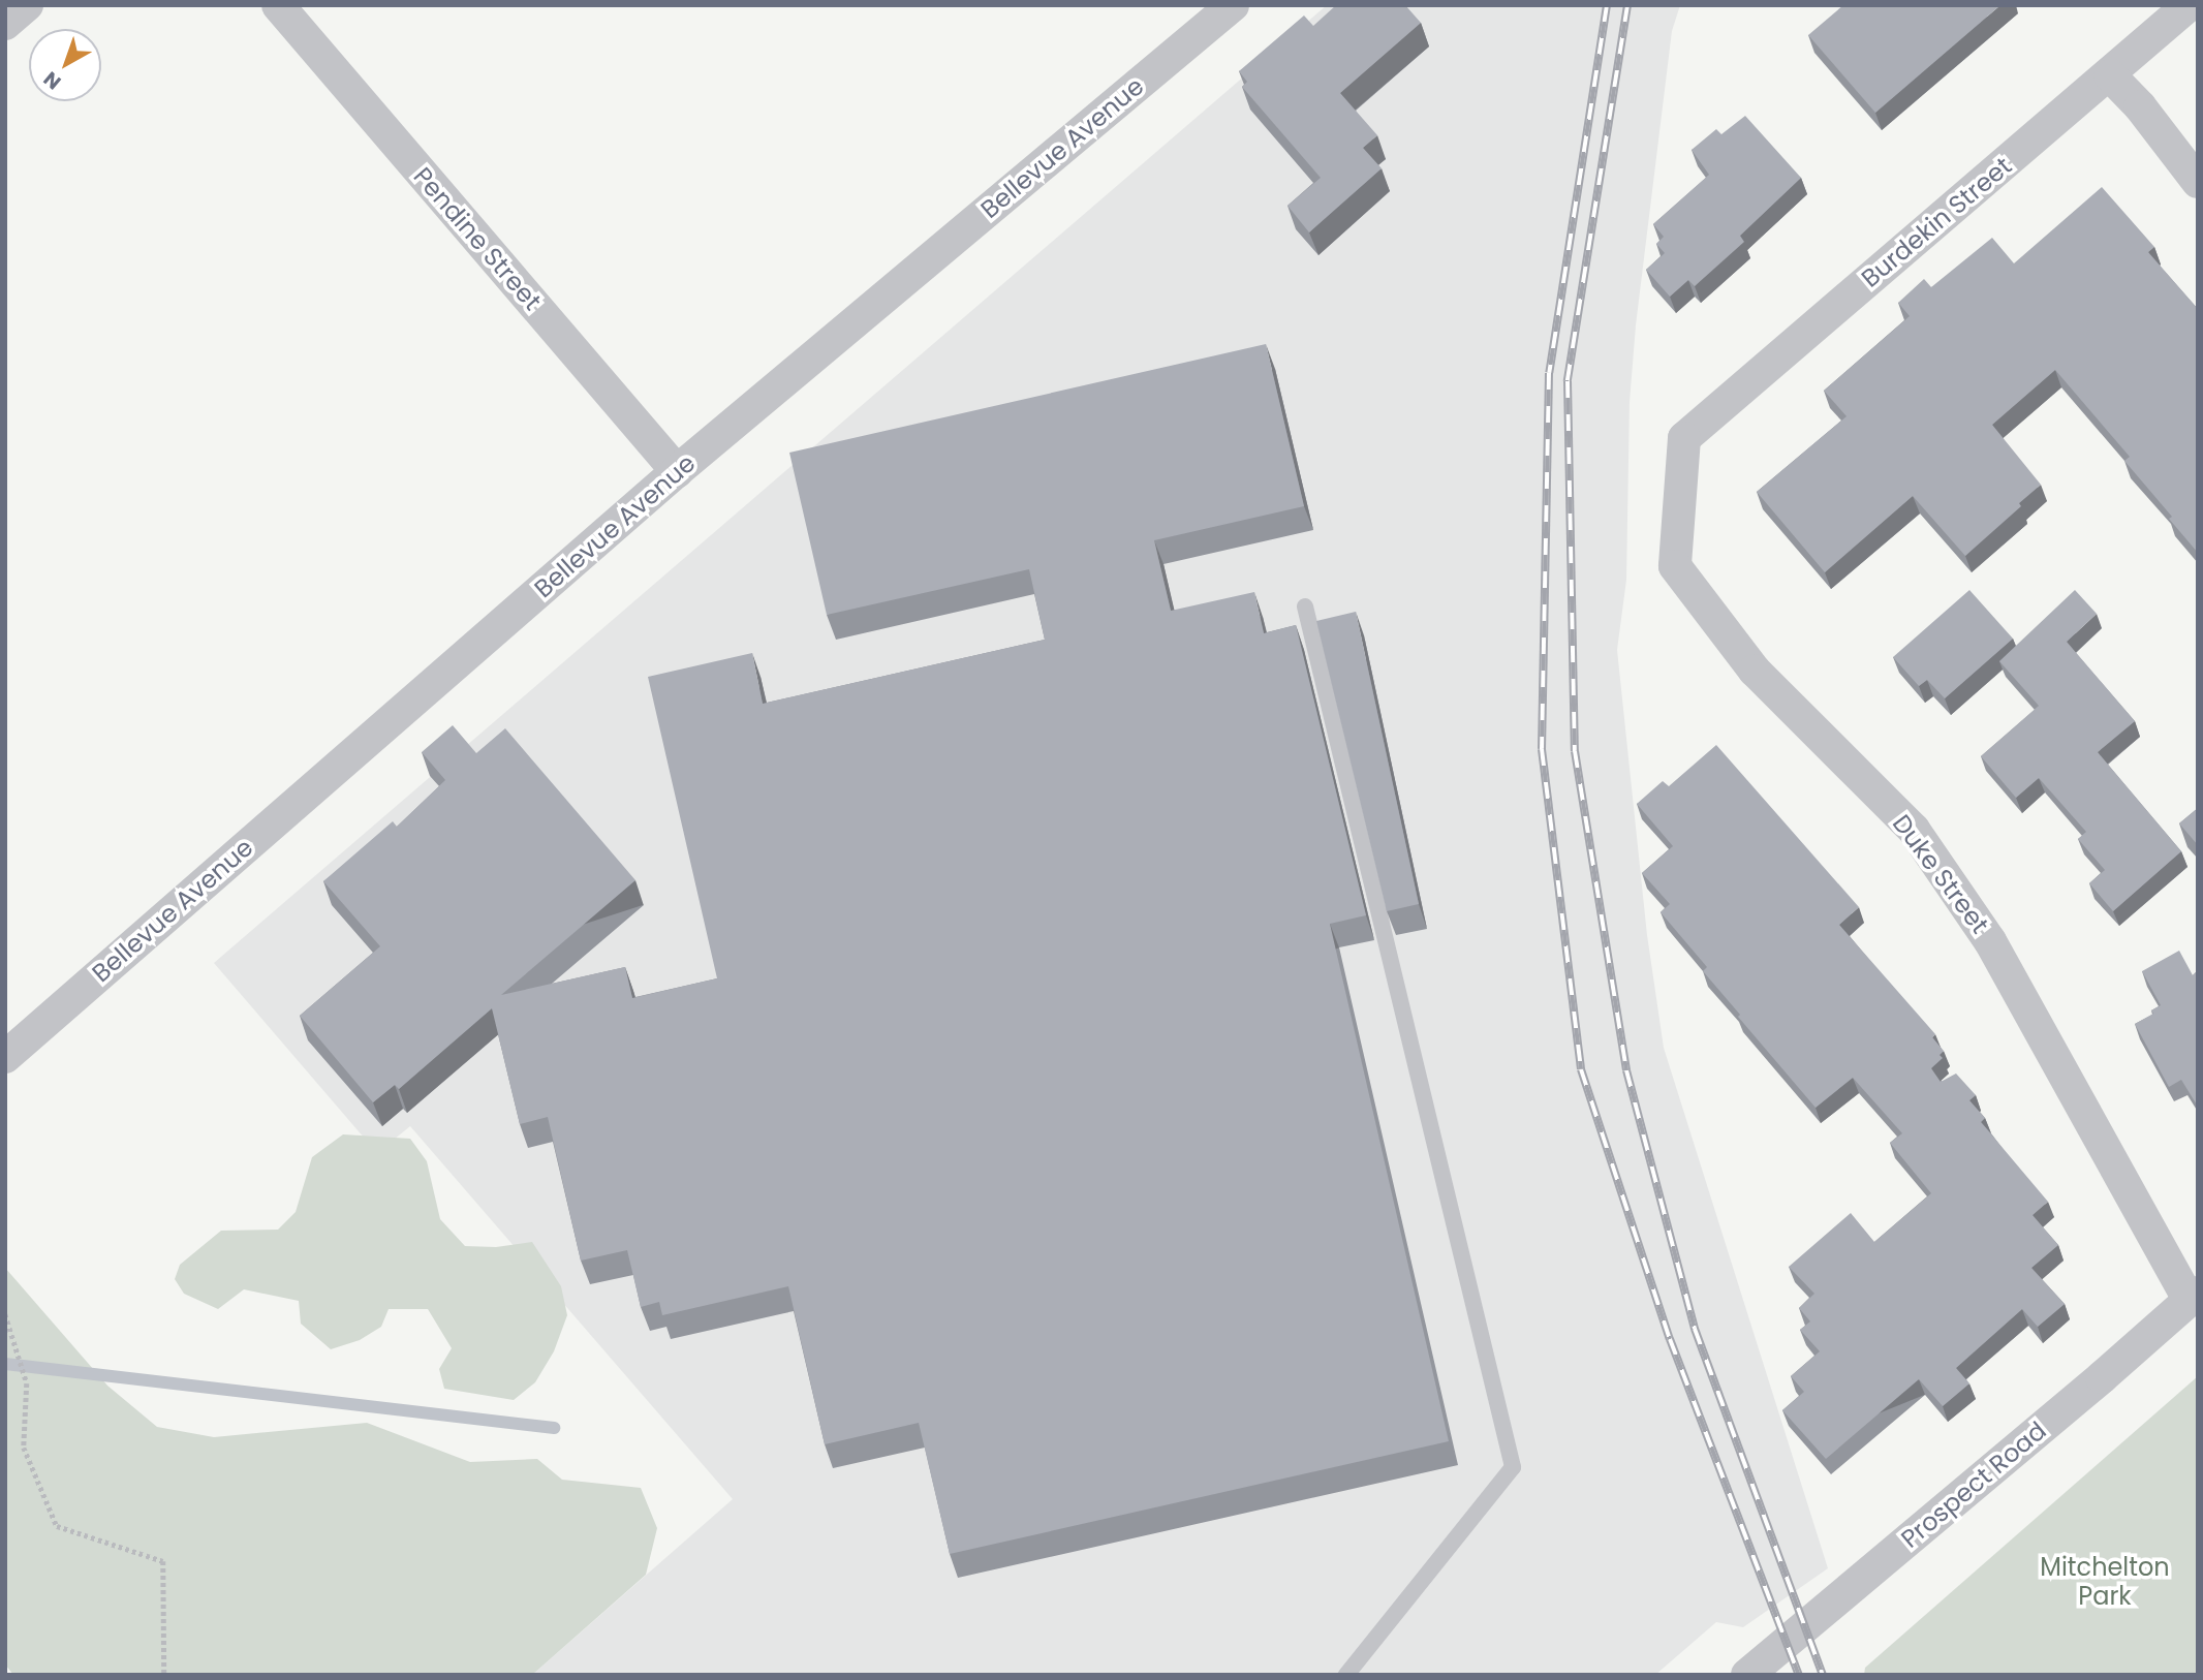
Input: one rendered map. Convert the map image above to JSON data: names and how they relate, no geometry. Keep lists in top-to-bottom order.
{
  "streets": {
    "street": [
      "Bellevue Avenue",
      "Burdekin Street",
      "Pendine Street",
      "Duke Street",
      "Prospect Road"
    ]
  },
  "crossings": [
    ["Bellevue Avenue", "Pendine Street"],
    ["Burdekin Street", "Duke Street"],
    ["Duke Street", "Prospect Road"]
  ],
  "parks": ["Mitchelton Park"],
  "north": "bottom left"
}
